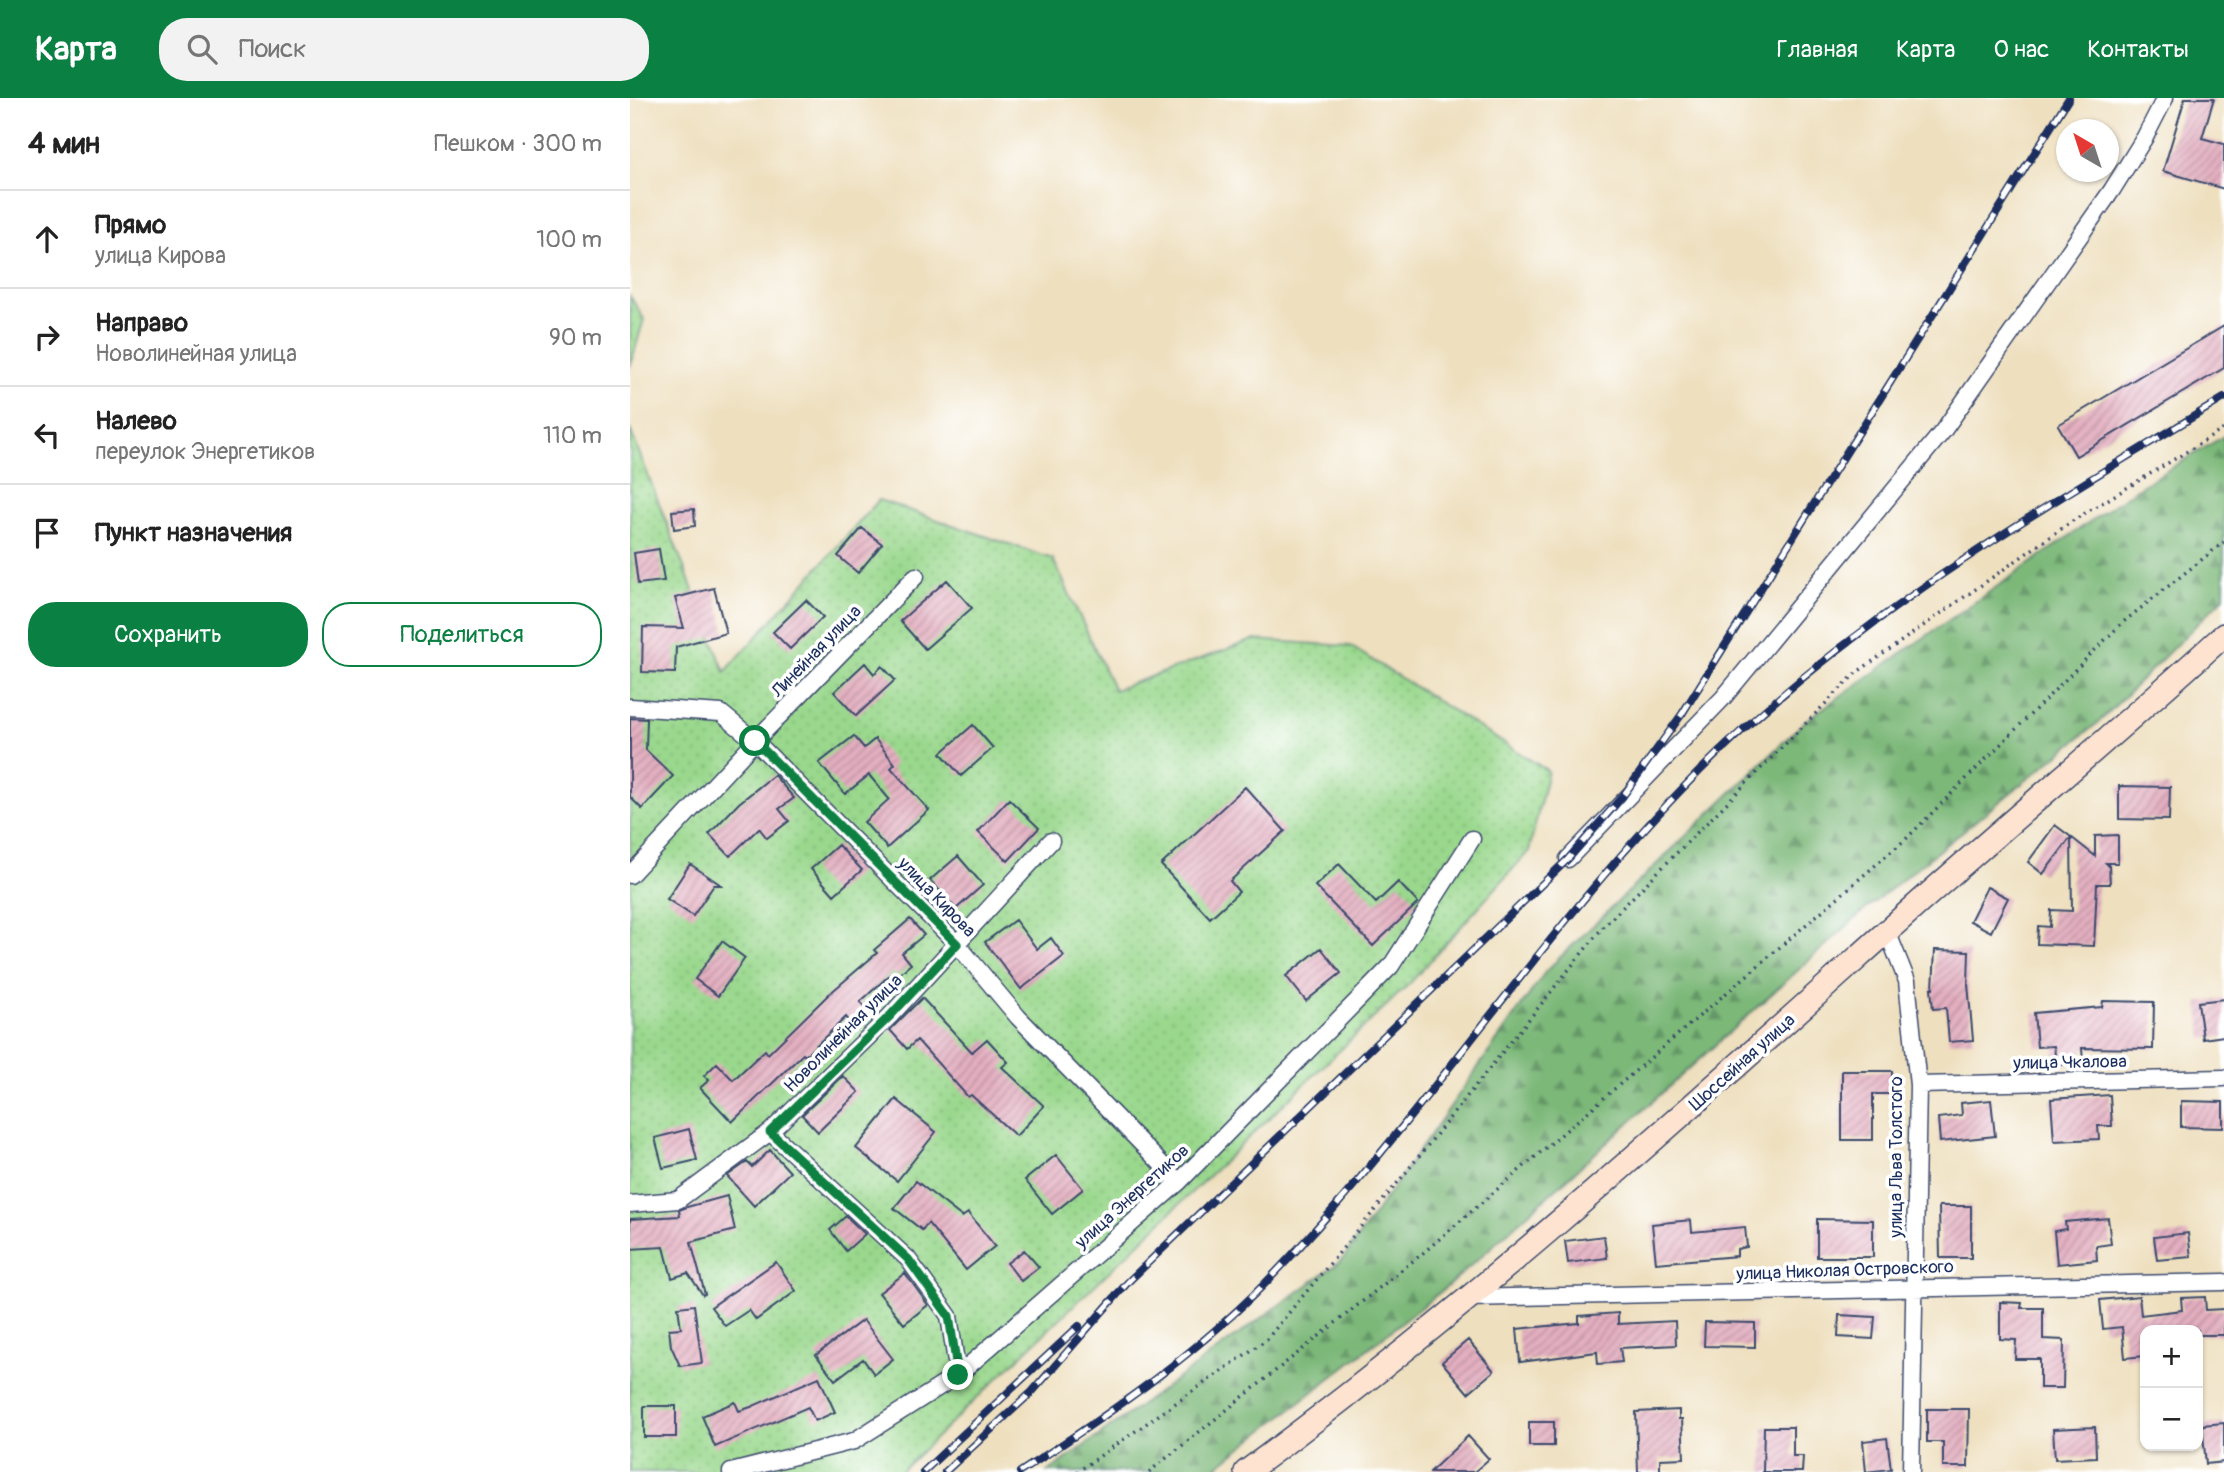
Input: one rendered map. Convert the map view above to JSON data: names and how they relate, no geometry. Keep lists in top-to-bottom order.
{
  "streets": {
    "main road": ["Шоссейная улица"],
    "street": [
      "Линейная улица",
      "улица Кирова",
      "Новолинейная улица",
      "улица Чкалова",
      "улица Льва Толстого",
      "улица Энергетиков",
      "улица Николая Островского"
    ]
  },
  "crossings": [
    ["Линейная улица", "улица Кирова"],
    ["улица Кирова", "Новолинейная улица"],
    ["улица Кирова", "улица Энергетиков"],
    ["Шоссейная улица", "улица Льва Толстого"],
    ["Шоссейная улица", "улица Николая Островского"],
    ["улица Чкалова", "улица Льва Толстого"],
    ["улица Льва Толстого", "улица Николая Островского"]
  ],
  "north": "top left",
  "page": {
    "header": "Карта",
    "search": "Поиск",
    "nav": [
      "Главная",
      "Карта",
      "О нас",
      "Контакты"
    ],
    "heading": ["4 мин", "Пешком · 300 m"],
    "list": [
      ["Прямо", "улица Кирова", "100 m"],
      ["Направо", "Новолинейная улица", "90 m"],
      ["Налево", "переулок Энергетиков", "110 m"],
      "Пункт назначения"
    ],
    "buttons": ["Сохранить", "Поделиться"],
    "map_buttons": ["+", "−"]
  }
}
